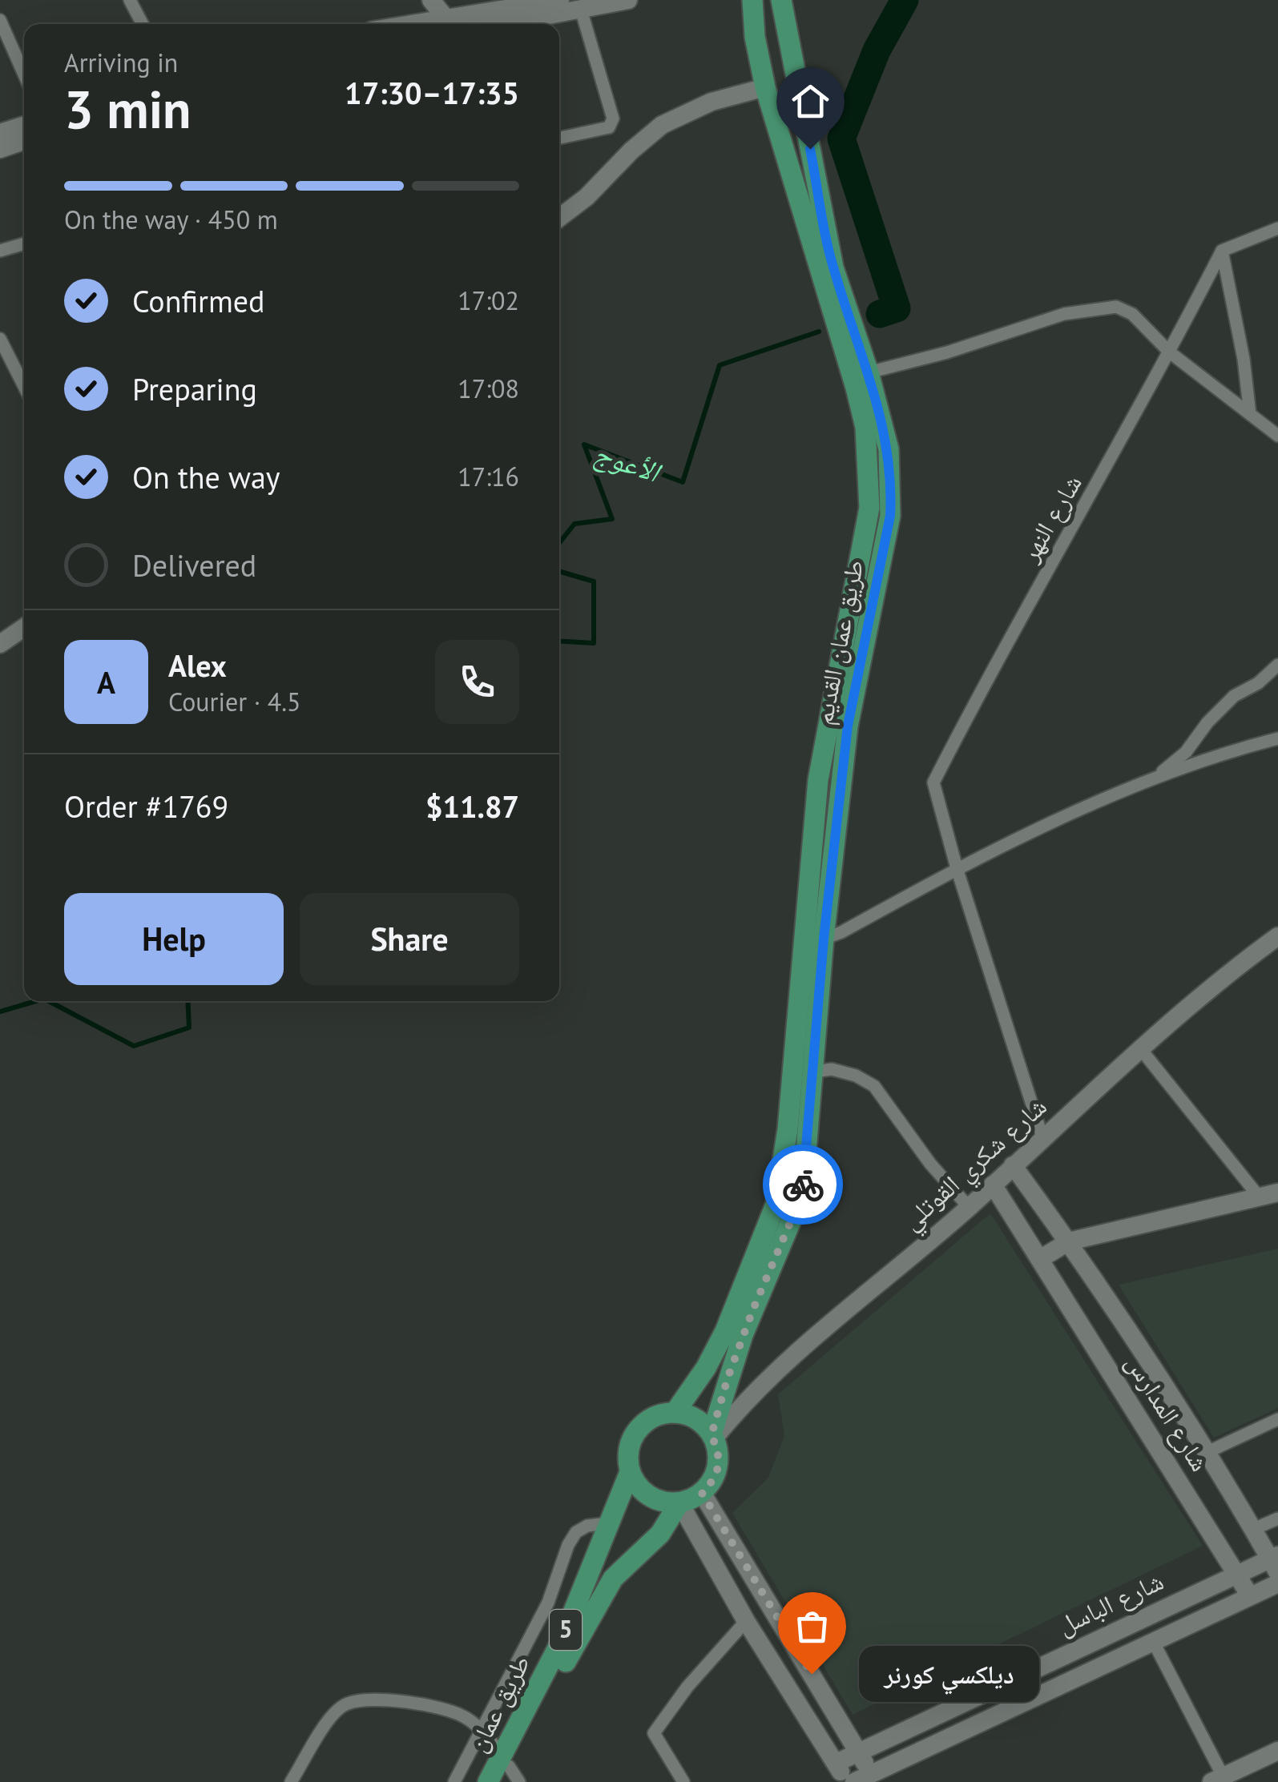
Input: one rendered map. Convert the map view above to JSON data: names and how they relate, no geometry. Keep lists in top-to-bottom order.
{
  "streets": {
    "main road": ["طريق عمان القديم", "5", "طريق عمان"],
    "street": [
      "شارع النهر",
      "شارع شكري القوتلي",
      "شارع المدارس",
      "شارع الباسل"
    ]
  },
  "crossings": [
    ["شارع النهر", "شارع شكري القوتلي"],
    ["طريق عمان القديم", "شارع شكري القوتلي"],
    ["طريق عمان القديم", "طريق عمان"],
    ["شارع شكري القوتلي", "شارع المدارس"],
    ["شارع شكري القوتلي", "طريق عمان"],
    ["شارع المدارس", "شارع الباسل"]
  ],
  "water": ["الأعوج"],
  "places": ["ديلكسي كورنر"],
  "page": {
    "heading": ["3 min", "Arriving in", "17:30–17:35"],
    "panel": [
      "Alex",
      "Courier · 4.5",
      "Order #1769",
      "$11.87"
    ],
    "bar": "On the way · 450 m",
    "list": [
      ["Confirmed", "17:02"],
      ["Preparing", "17:08"],
      ["On the way", "17:16"],
      "Delivered"
    ],
    "round": "A",
    "buttons": ["Help", "Share"],
    "bubble": "ديلكسي كورنر"
  }
}
